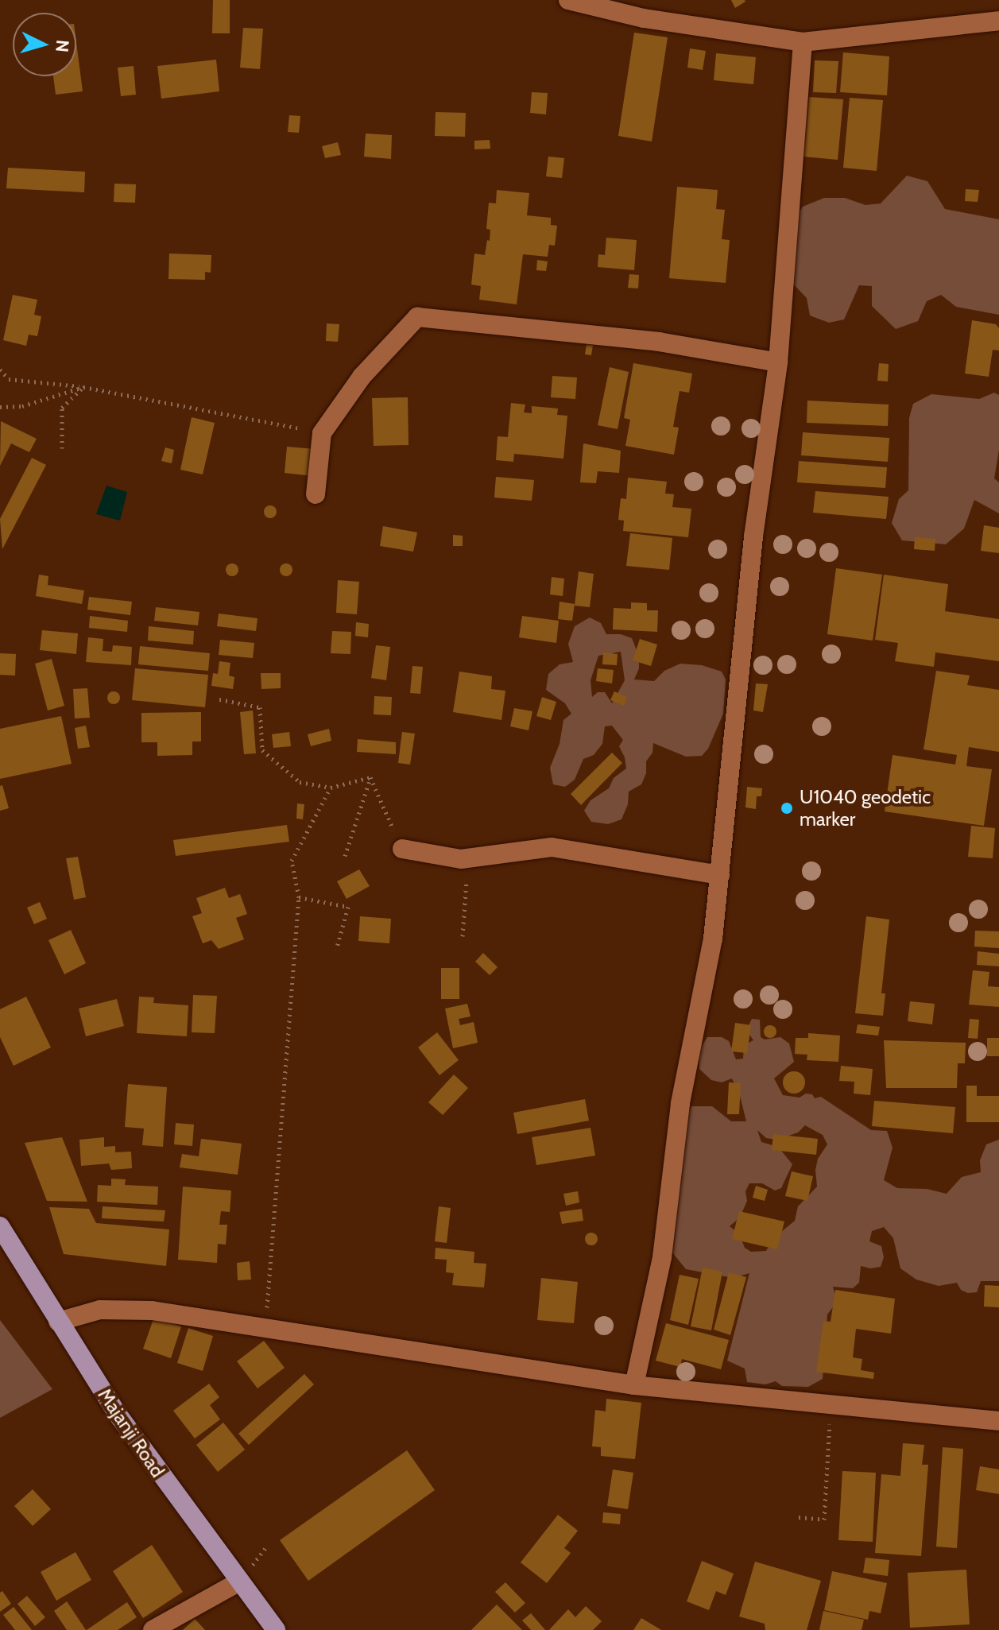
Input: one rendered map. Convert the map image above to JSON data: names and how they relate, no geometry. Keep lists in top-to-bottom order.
{
  "streets": {
    "main road": ["Majanji Road"]
  },
  "places": ["U1040 geodetic marker"],
  "north": "right"
}
